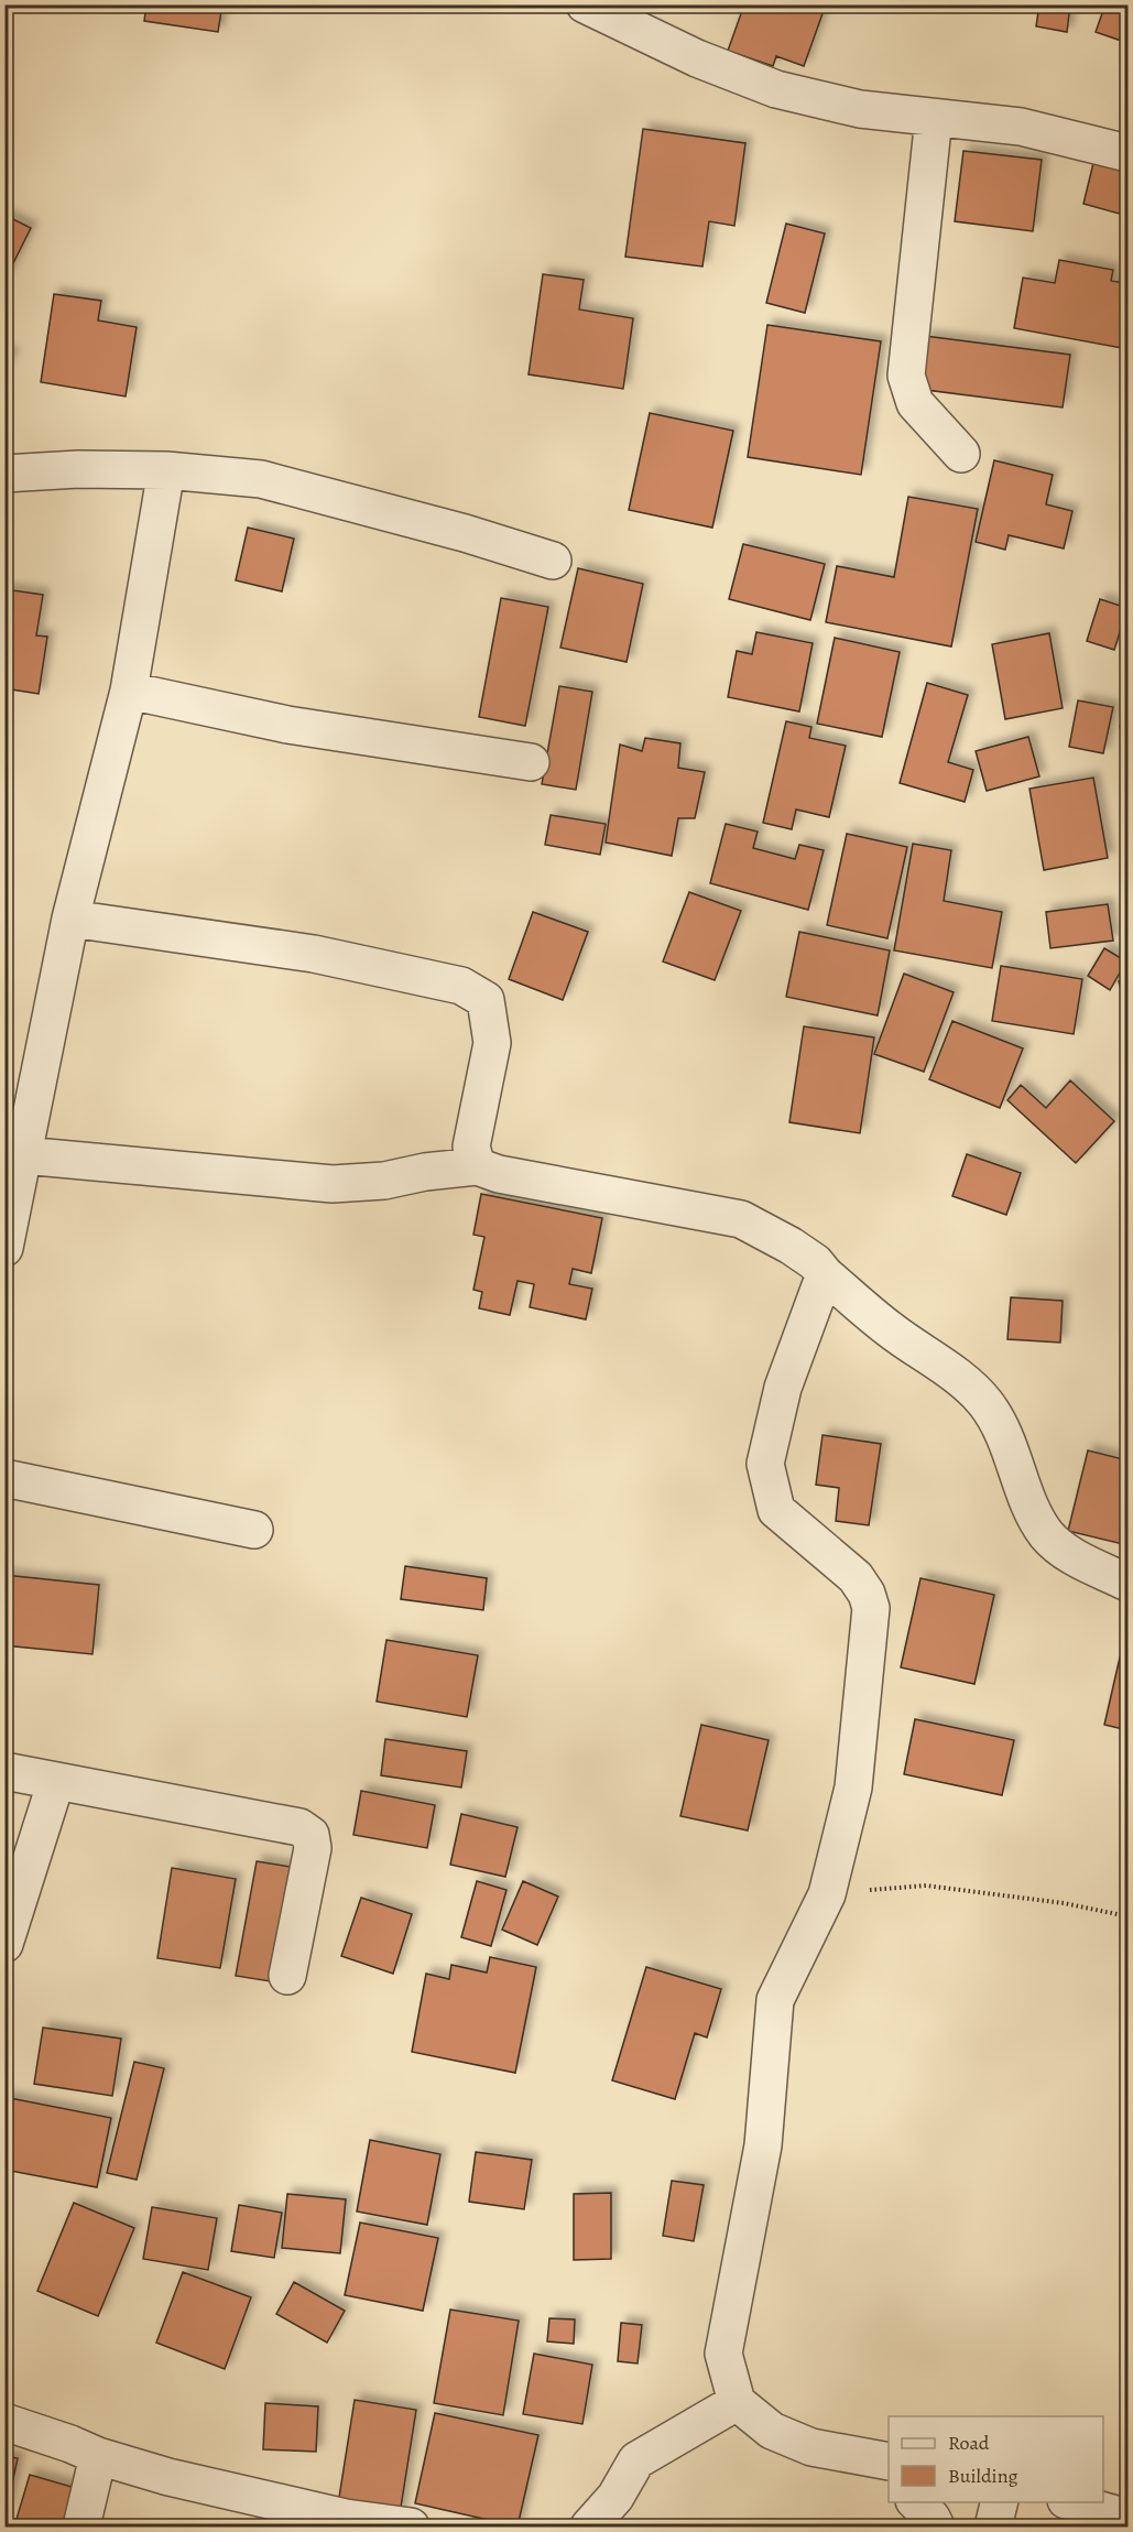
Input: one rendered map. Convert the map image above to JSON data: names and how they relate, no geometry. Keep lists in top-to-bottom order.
{
  "legend": ["Road", "Building"]
}
